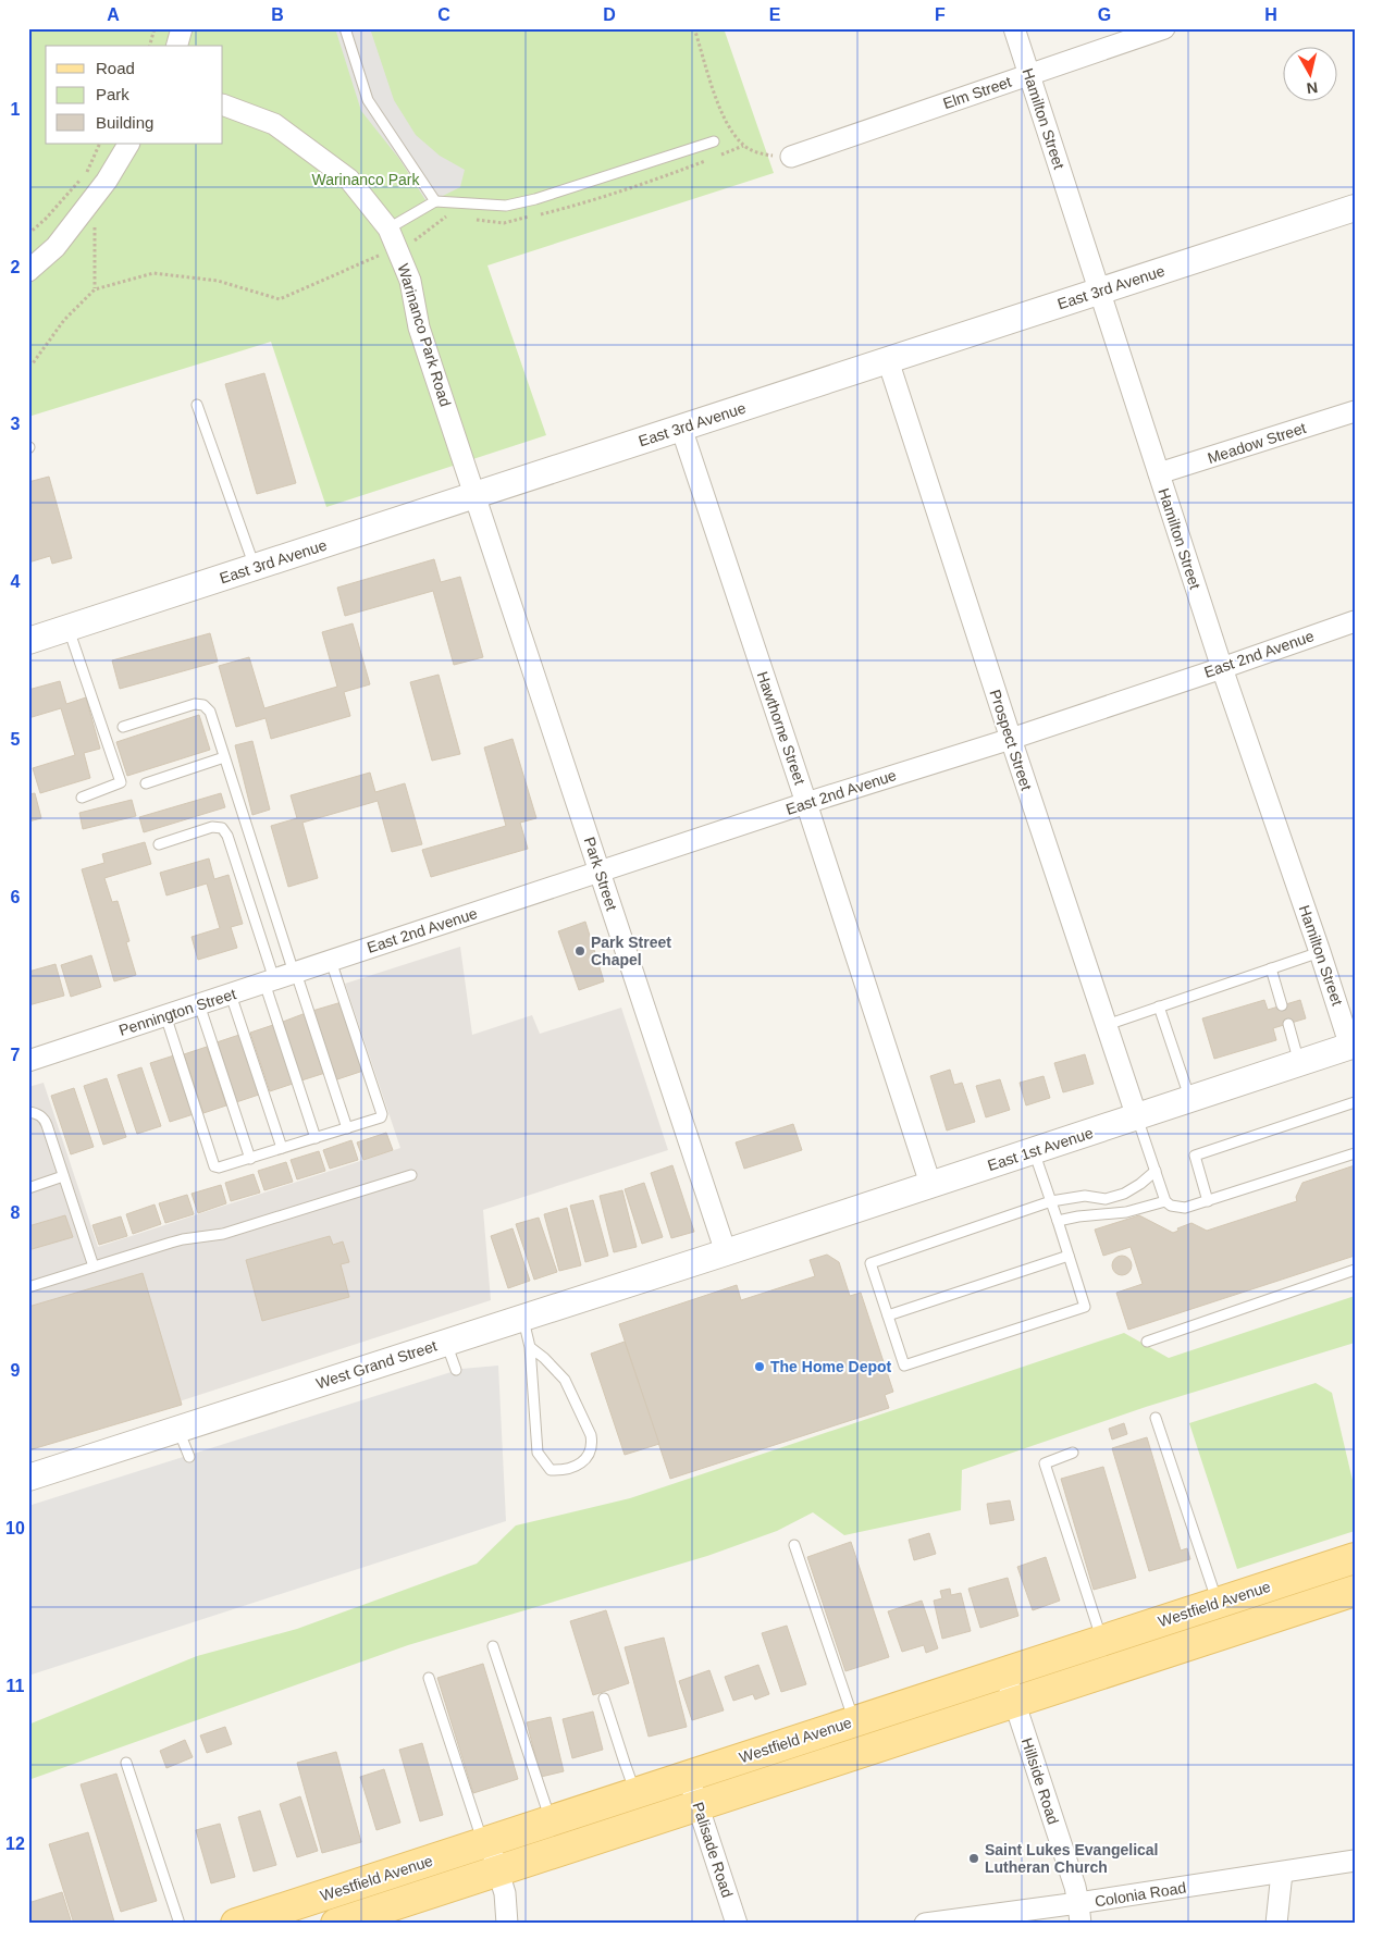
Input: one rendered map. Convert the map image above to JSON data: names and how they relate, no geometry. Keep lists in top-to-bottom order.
{
  "streets": {
    "main road": ["Westfield Avenue"],
    "street": [
      "Elm Street",
      "Hamilton Street",
      "East 3rd Avenue",
      "Warinanco Park Road",
      "Meadow Street",
      "East 2nd Avenue",
      "Hawthorne Street",
      "Prospect Street",
      "Park Street",
      "Pennington Street",
      "East 1st Avenue",
      "West Grand Street",
      "Hillside Road",
      "Palisade Road",
      "Colonia Road"
    ]
  },
  "crossings": [
    ["Elm Street", "Hamilton Street"],
    ["Hamilton Street", "East 3rd Avenue"],
    ["Hamilton Street", "Meadow Street"],
    ["Hamilton Street", "East 2nd Avenue"],
    ["Hamilton Street", "East 1st Avenue"],
    ["East 3rd Avenue", "Warinanco Park Road"],
    ["East 3rd Avenue", "Hawthorne Street"],
    ["East 3rd Avenue", "Prospect Street"],
    ["East 3rd Avenue", "Park Street"],
    ["Warinanco Park Road", "Park Street"],
    ["East 2nd Avenue", "Hawthorne Street"],
    ["East 2nd Avenue", "Prospect Street"],
    ["East 2nd Avenue", "Park Street"],
    ["East 2nd Avenue", "Pennington Street"],
    ["Hawthorne Street", "East 1st Avenue"],
    ["Prospect Street", "East 1st Avenue"],
    ["Park Street", "East 1st Avenue"],
    ["Park Street", "West Grand Street"],
    ["East 1st Avenue", "West Grand Street"],
    ["Westfield Avenue", "Hillside Road"],
    ["Westfield Avenue", "Palisade Road"],
    ["Hillside Road", "Colonia Road"]
  ],
  "parks": ["Warinanco Park"],
  "places": ["Park Street Chapel", "The Home Depot", "Saint Lukes Evangelical Lutheran Church"],
  "legend": ["Road", "Park", "Building"],
  "north": "bottom",
  "grid": {
    "columns": [
      "A",
      "B",
      "C",
      "D",
      "E",
      "F",
      "G",
      "H"
    ],
    "rows": [
      "1",
      "2",
      "3",
      "4",
      "5",
      "6",
      "7",
      "8",
      "9",
      "10",
      "11",
      "12"
    ]
  }
}
